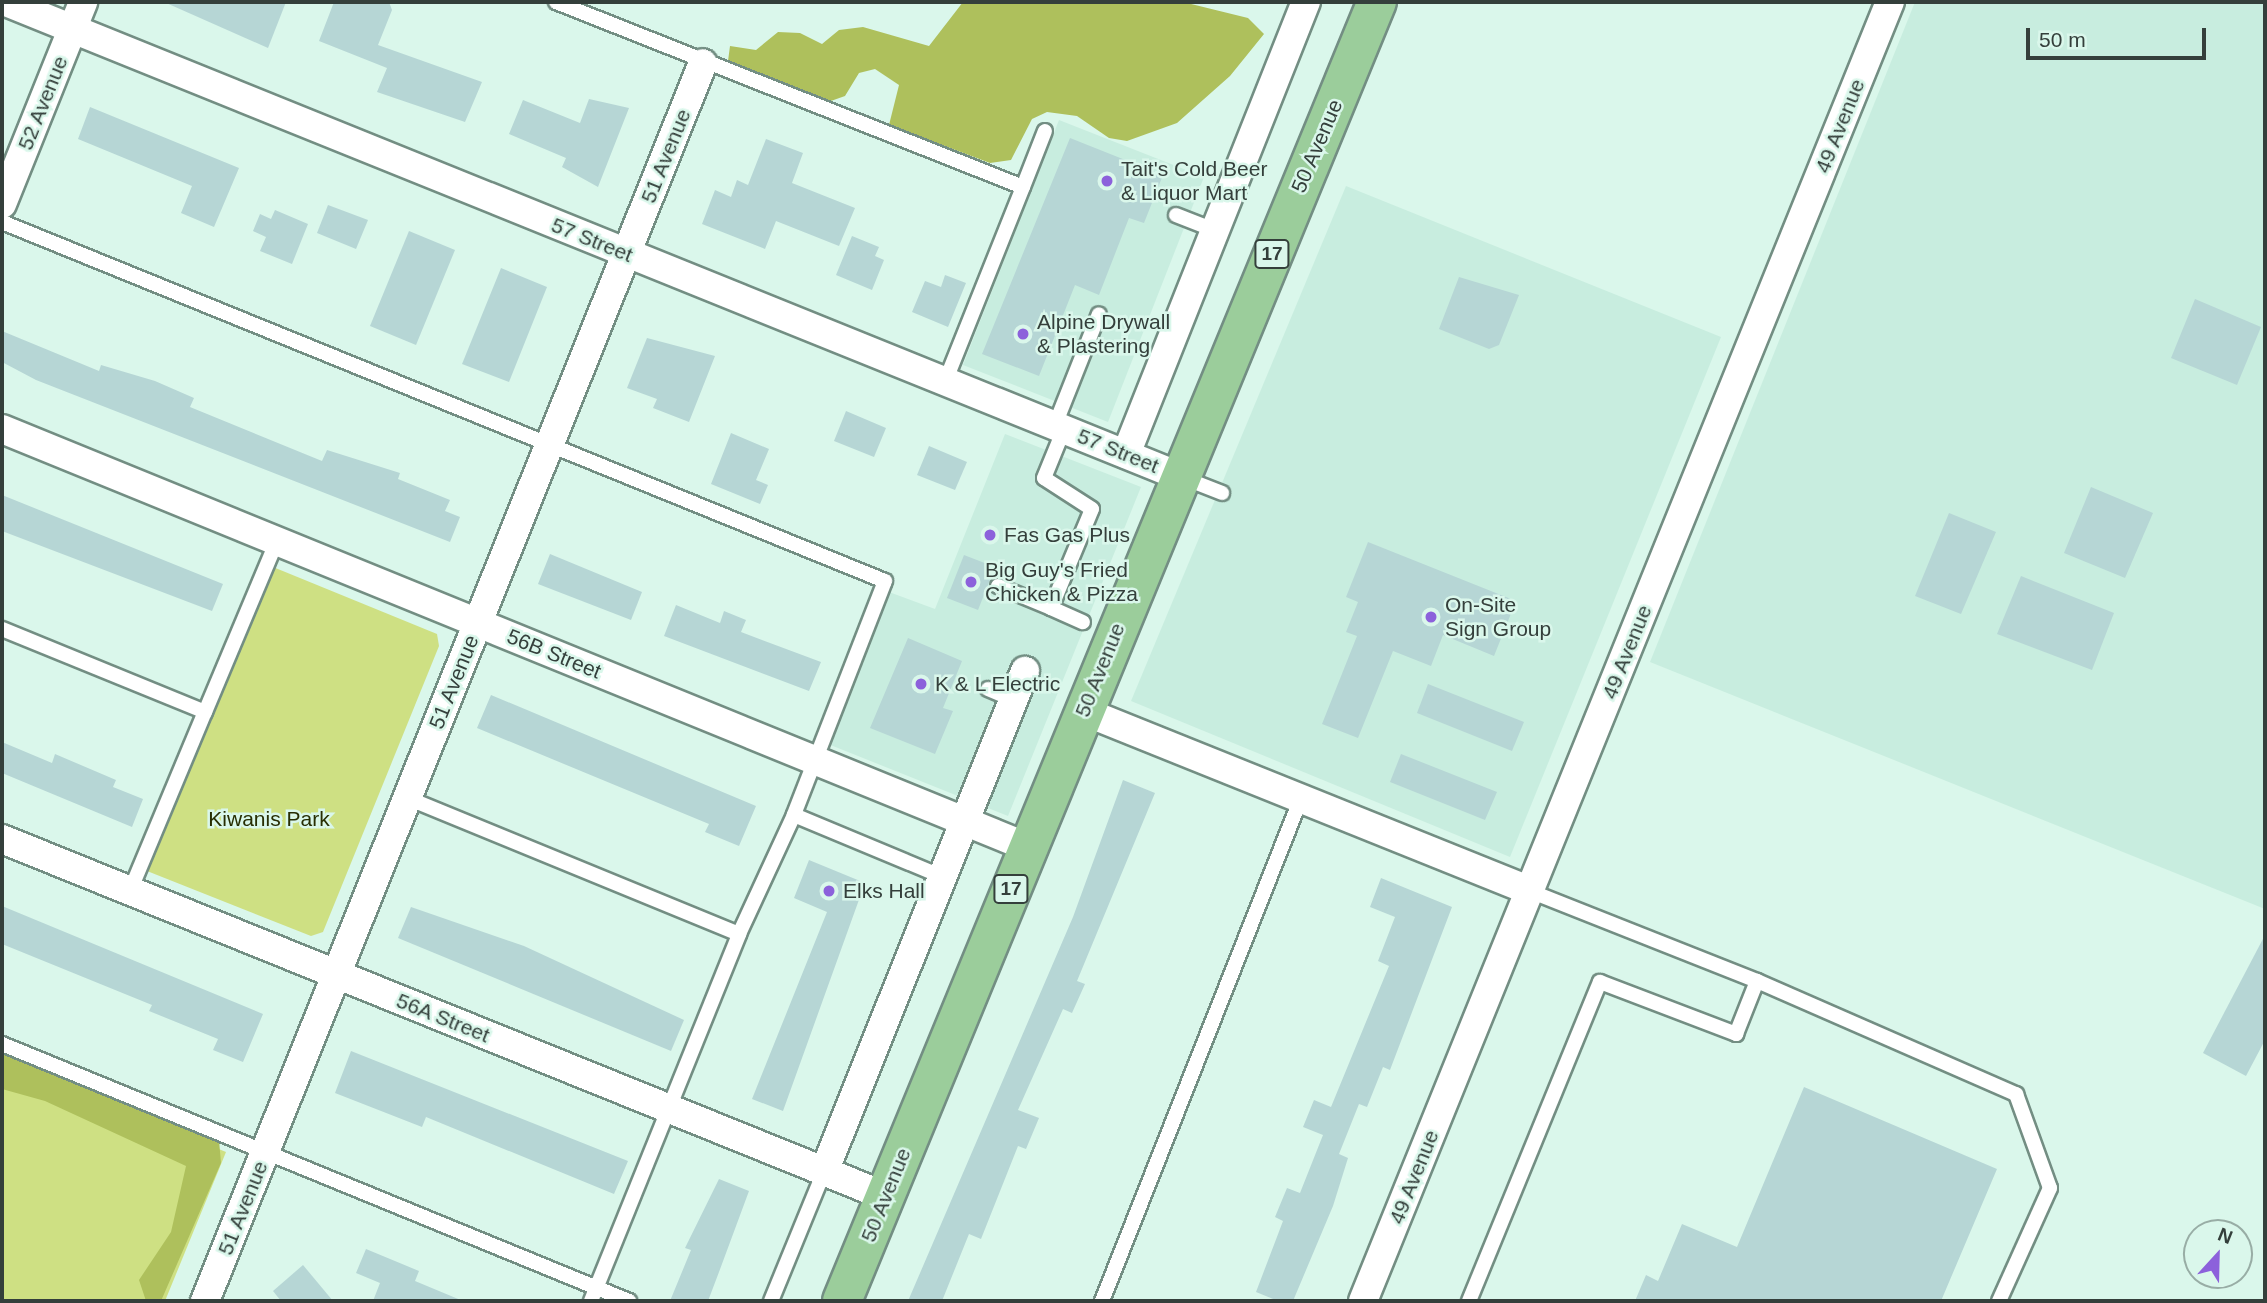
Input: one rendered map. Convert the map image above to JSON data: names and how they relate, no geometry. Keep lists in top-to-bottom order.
{
  "streets": {
    "main road": ["50 Avenue", "17"],
    "street": [
      "52 Avenue",
      "49 Avenue",
      "51 Avenue",
      "57 Street",
      "56B Street",
      "56A Street"
    ]
  },
  "crossings": [
    ["52 Avenue", "57 Street"],
    ["50 Avenue", "57 Street"],
    ["50 Avenue", "56B Street"],
    ["50 Avenue", "56A Street"],
    ["51 Avenue", "57 Street"],
    ["51 Avenue", "56B Street"],
    ["51 Avenue", "56A Street"]
  ],
  "parks": ["Kiwanis Park"],
  "places": [
    "Tait's Cold Beer & Liquor Mart",
    "Alpine Drywall & Plastering",
    "Fas Gas Plus",
    "Big Guy's Fried Chicken & Pizza",
    "On-Site Sign Group",
    "K & L Electric",
    "Elks Hall"
  ],
  "scale_bar": "50 m",
  "north": "top"
}
